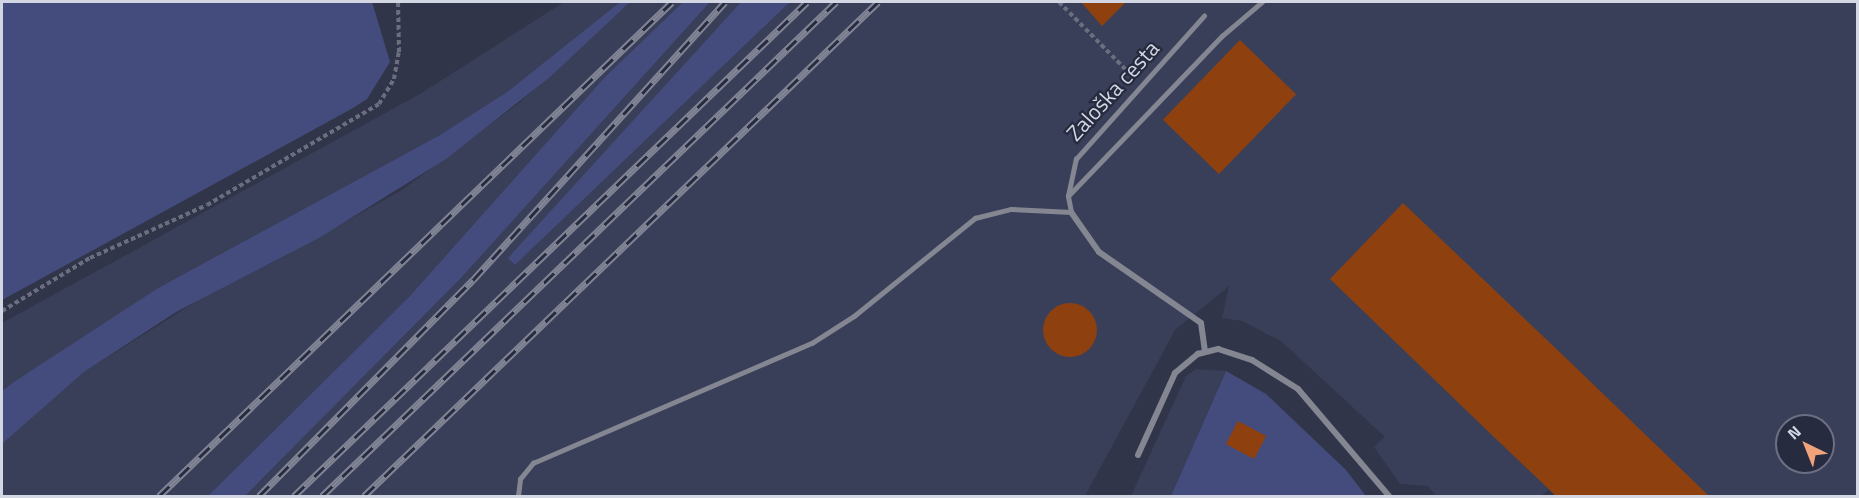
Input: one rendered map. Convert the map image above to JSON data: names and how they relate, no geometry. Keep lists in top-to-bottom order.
{
  "streets": {
    "street": ["Zaloška cesta"]
  },
  "north": "top left"
}
